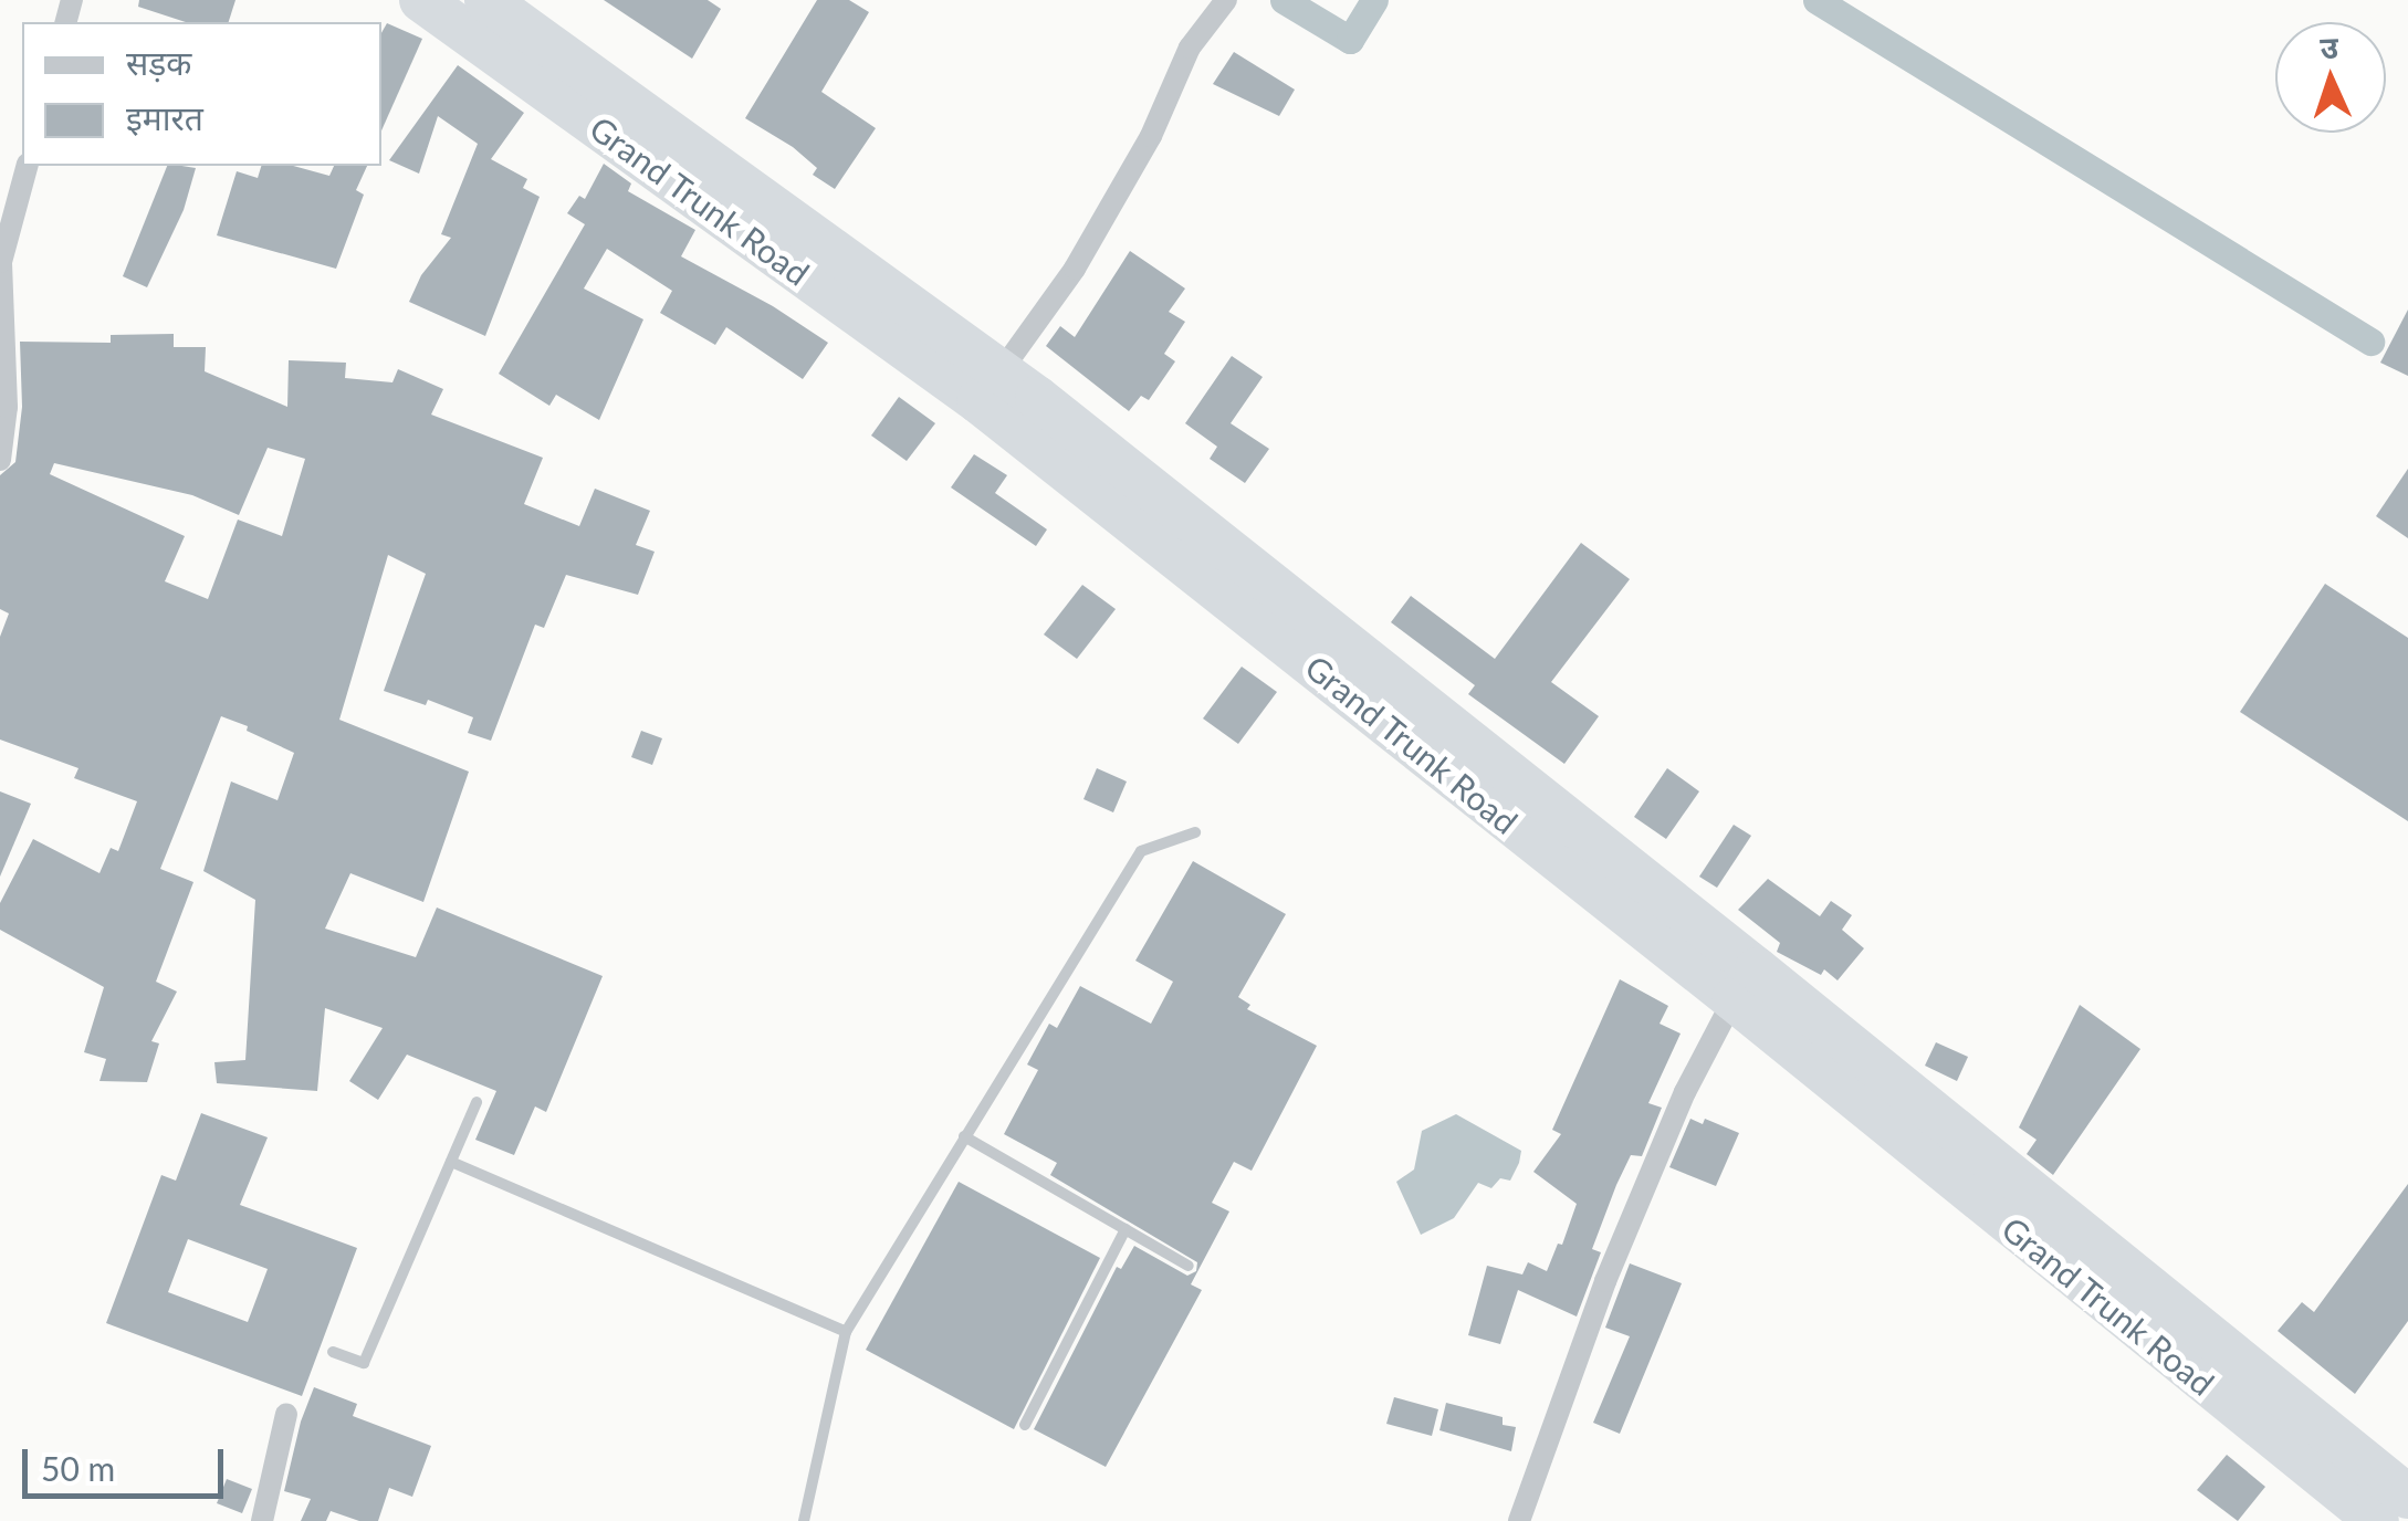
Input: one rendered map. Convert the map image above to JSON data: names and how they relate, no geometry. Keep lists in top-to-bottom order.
{
  "streets": {
    "highway": ["Grand Trunk Road"]
  },
  "legend": ["सड़क", "इमारत"],
  "scale_bar": "50 m",
  "north": "top"
}
